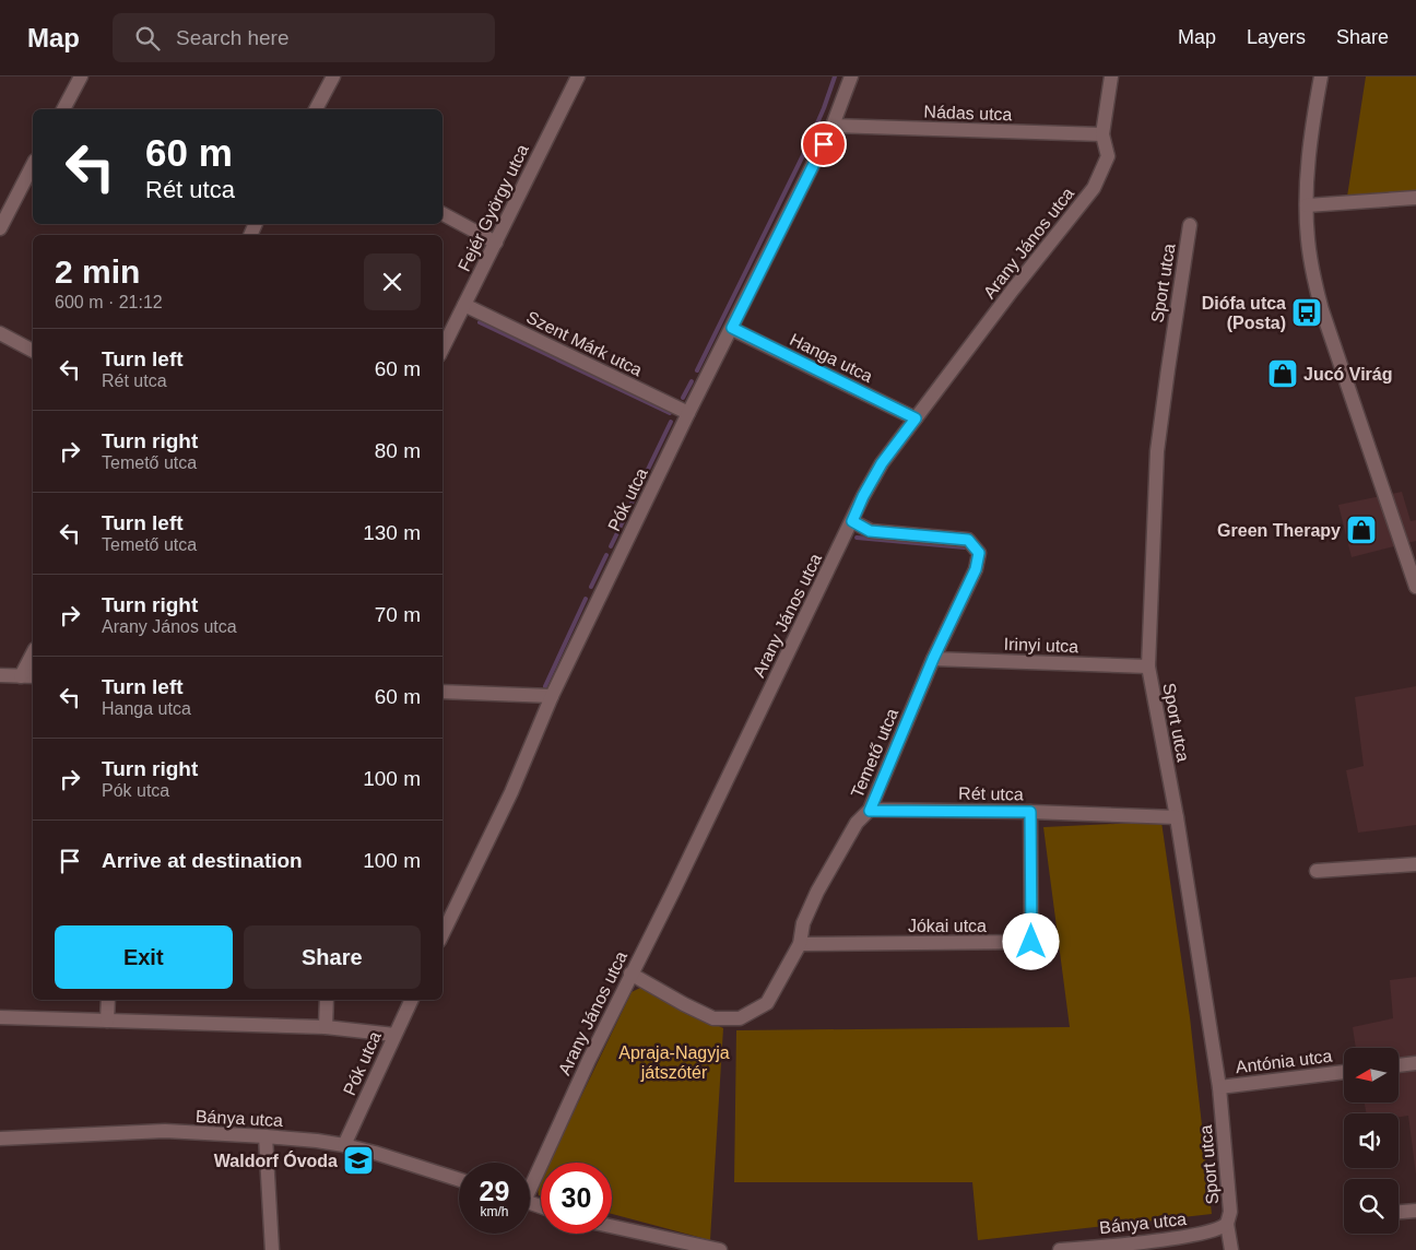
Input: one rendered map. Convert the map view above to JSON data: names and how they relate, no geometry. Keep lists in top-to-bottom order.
{
  "streets": {
    "street": [
      "Nádas utca",
      "Fejér György utca",
      "Arany János utca",
      "Sport utca",
      "Szent Márk utca",
      "Hanga utca",
      "Pók utca",
      "Irinyi utca",
      "Temető utca",
      "Rét utca",
      "Jókai utca",
      "Antónia utca",
      "Bánya utca"
    ]
  },
  "crossings": [
    ["Nádas utca", "Arany János utca"],
    ["Nádas utca", "Pók utca"],
    ["Fejér György utca", "Szent Márk utca"],
    ["Arany János utca", "Hanga utca"],
    ["Arany János utca", "Temető utca"],
    ["Sport utca", "Irinyi utca"],
    ["Sport utca", "Rét utca"],
    ["Sport utca", "Antónia utca"],
    ["Sport utca", "Bánya utca"],
    ["Szent Márk utca", "Pók utca"],
    ["Hanga utca", "Pók utca"],
    ["Pók utca", "Bánya utca"],
    ["Irinyi utca", "Temető utca"],
    ["Temető utca", "Rét utca"],
    ["Temető utca", "Jókai utca"],
    ["Rét utca", "Jókai utca"]
  ],
  "parks": ["Apraja-Nagyja játszótér"],
  "places": {
    "bus stop": ["Diófa utca (Posta)"],
    "shop": ["Jucó Virág", "Green Therapy"],
    "school or university": ["Waldorf Óvoda"]
  },
  "north": "left",
  "page": {
    "header": "Map",
    "search": "Search here",
    "nav": ["Map", "Layers", "Share"],
    "turn": ["60 m", "Rét utca"],
    "heading": ["2 min", "600 m · 21:12"],
    "list": [
      {
        "name": "Turn left",
        "note": "Rét utca",
        "value": "60 m"
      },
      {
        "name": "Turn right",
        "note": "Temető utca",
        "value": "80 m"
      },
      {
        "name": "Turn left",
        "note": "Temető utca",
        "value": "130 m"
      },
      {
        "name": "Turn right",
        "note": "Arany János utca",
        "value": "70 m"
      },
      {
        "name": "Turn left",
        "note": "Hanga utca",
        "value": "60 m"
      },
      {
        "name": "Turn right",
        "note": "Pók utca",
        "value": "100 m"
      },
      {
        "name": "Arrive at destination",
        "value": "100 m"
      }
    ],
    "buttons": ["Exit", "Share"],
    "speed": "29 km/h",
    "limit": "30"
  }
}
